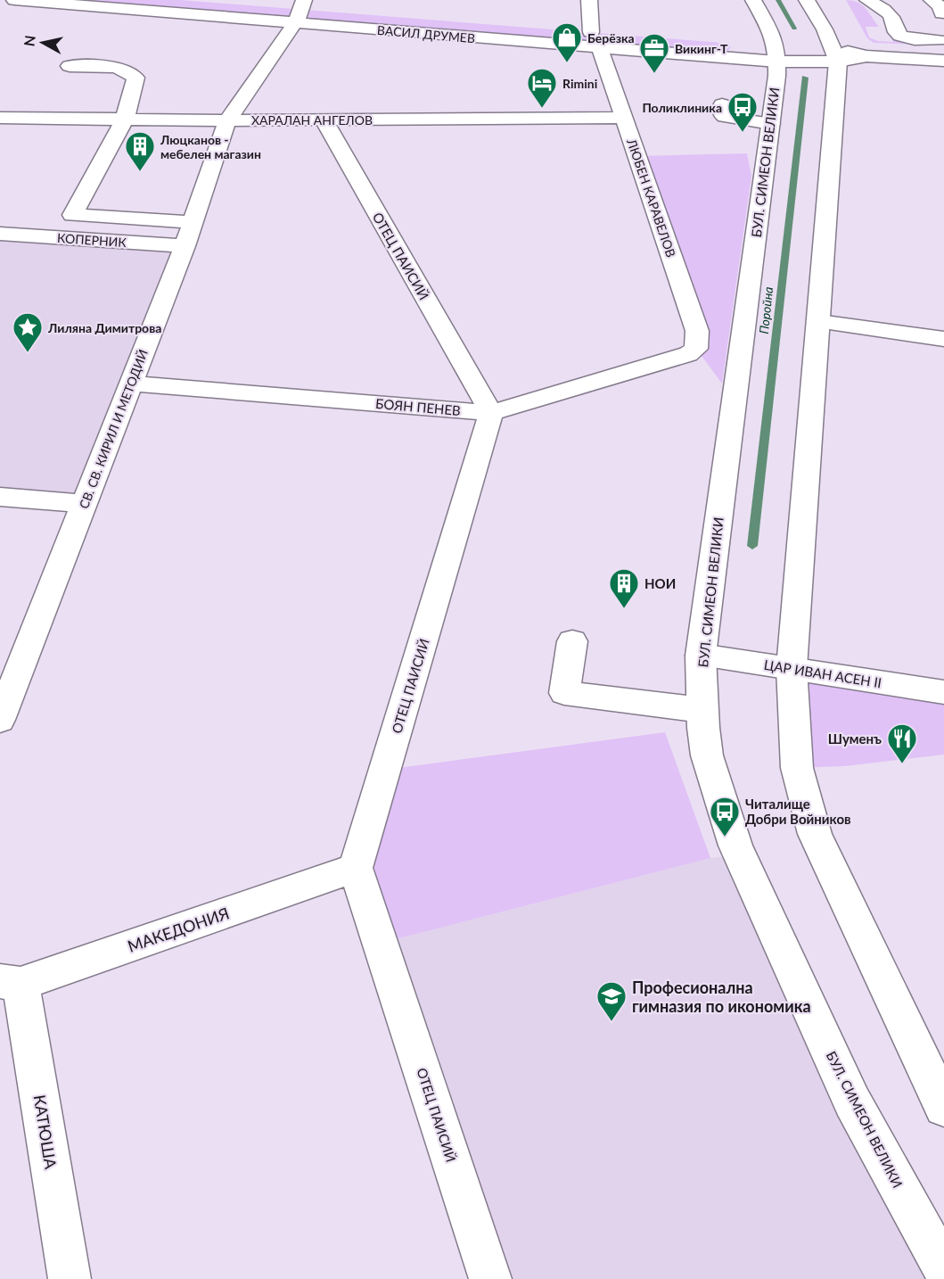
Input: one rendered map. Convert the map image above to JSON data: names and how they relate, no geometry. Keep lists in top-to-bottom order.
{
  "streets": {
    "street": [
      "ВАСИЛ ДРУМЕВ",
      "ХАРАЛАН АНГЕЛОВ",
      "БУЛ. СИМЕОН ВЕЛИКИ",
      "ЛЮБЕН КАРАВЕЛОВ",
      "КОПЕРНИК",
      "ОТЕЦ ПАИСИЙ",
      "БОЯН ПЕНЕВ",
      "СВ. СВ. КИРИЛ И МЕТОДИЙ",
      "ЦАР ИВАН АСЕН II",
      "МАКЕДОНИЯ",
      "КАТЮША"
    ]
  },
  "crossings": [
    ["ВАСИЛ ДРУМЕВ", "БУЛ. СИМЕОН ВЕЛИКИ"],
    ["ВАСИЛ ДРУМЕВ", "ЛЮБЕН КАРАВЕЛОВ"],
    ["ВАСИЛ ДРУМЕВ", "СВ. СВ. КИРИЛ И МЕТОДИЙ"],
    ["ХАРАЛАН АНГЕЛОВ", "ЛЮБЕН КАРАВЕЛОВ"],
    ["ХАРАЛАН АНГЕЛОВ", "ОТЕЦ ПАИСИЙ"],
    ["ХАРАЛАН АНГЕЛОВ", "СВ. СВ. КИРИЛ И МЕТОДИЙ"],
    ["БУЛ. СИМЕОН ВЕЛИКИ", "ЦАР ИВАН АСЕН II"],
    ["ЛЮБЕН КАРАВЕЛОВ", "БОЯН ПЕНЕВ"],
    ["КОПЕРНИК", "СВ. СВ. КИРИЛ И МЕТОДИЙ"],
    ["ОТЕЦ ПАИСИЙ", "БОЯН ПЕНЕВ"],
    ["ОТЕЦ ПАИСИЙ", "МАКЕДОНИЯ"],
    ["БОЯН ПЕНЕВ", "СВ. СВ. КИРИЛ И МЕТОДИЙ"],
    ["МАКЕДОНИЯ", "КАТЮША"]
  ],
  "water": ["Поройна"],
  "places": {
    "shop": ["Берёзка"],
    "office": ["Викинг-Т"],
    "hotel": ["Rimini"],
    "bus stop": ["Поликлиника", "Читалище Добри Войников"],
    "building": ["Люцканов - мебелен магазин", "НОИ"],
    "place": ["Лиляна Димитрова"],
    "restaurant": ["Шуменъ"],
    "school or university": ["Професионална гимназия по икономика"]
  },
  "north": "left"
}
